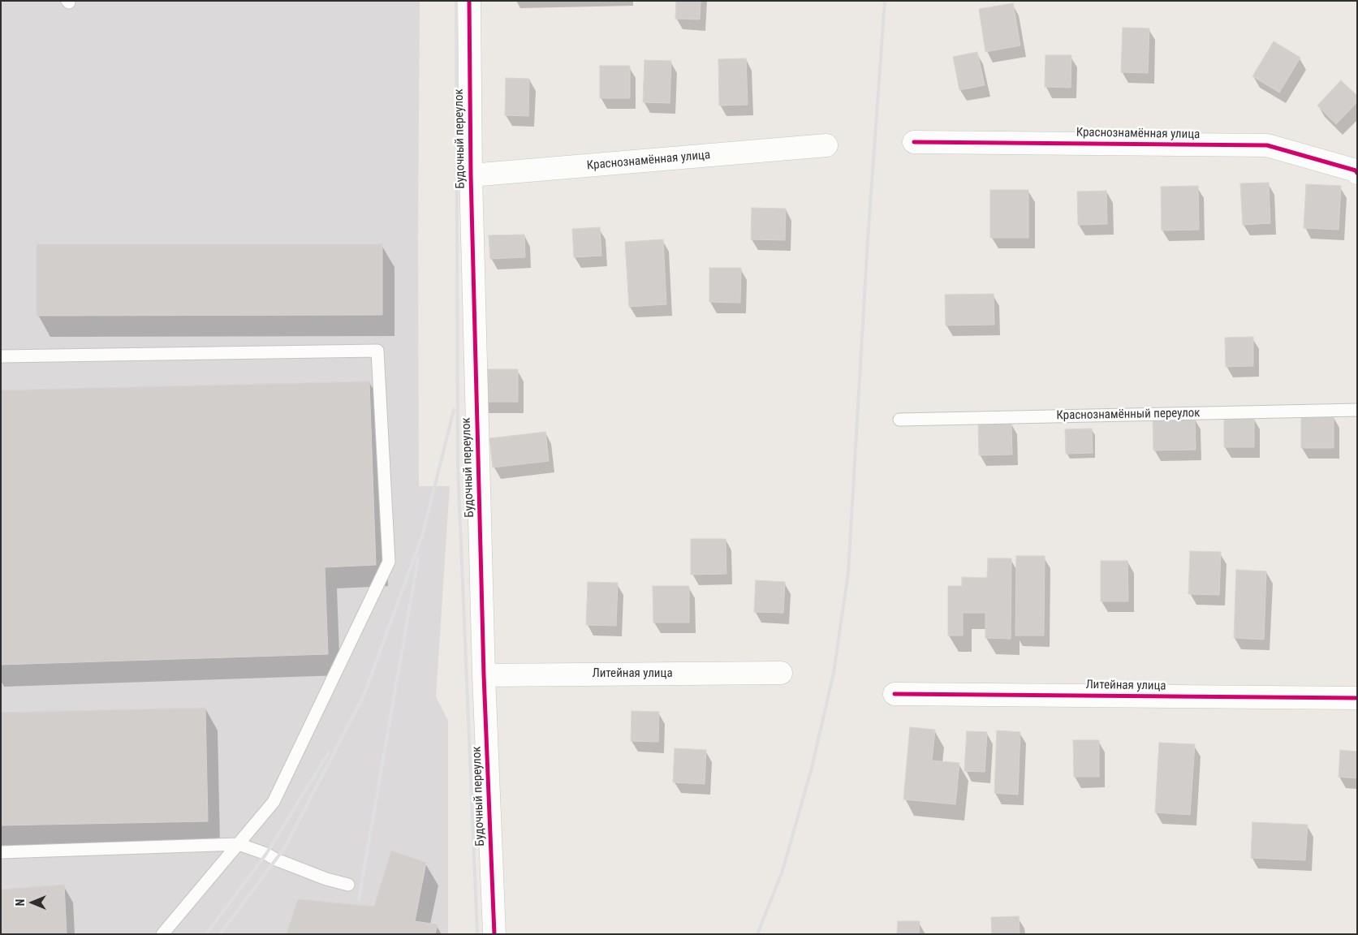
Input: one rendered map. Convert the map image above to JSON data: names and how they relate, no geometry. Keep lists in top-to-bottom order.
{
  "streets": {
    "street": ["Краснознамённая улица", "Будочный переулок", "Литейная улица"],
    "lane": ["Краснознамённый переулок"]
  },
  "crossings": [
    ["Краснознамённая улица", "Будочный переулок"],
    ["Будочный переулок", "Литейная улица"]
  ],
  "north": "left"
}
